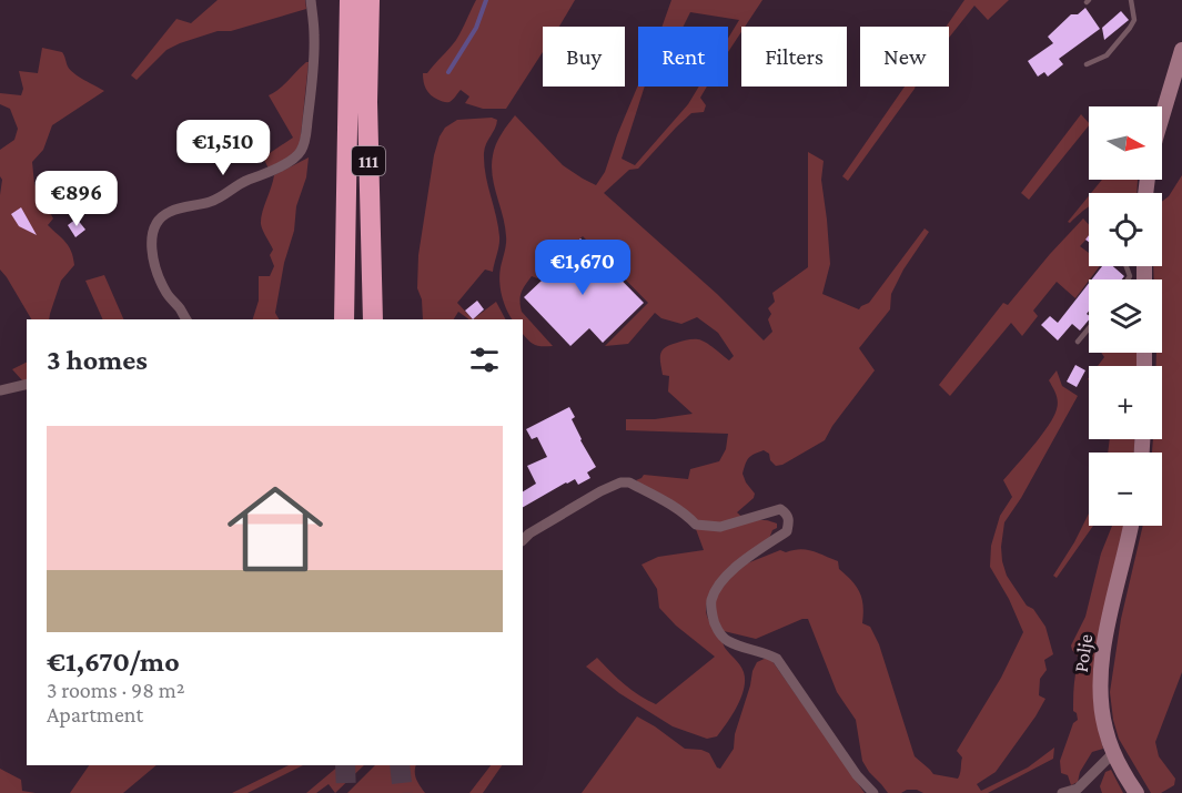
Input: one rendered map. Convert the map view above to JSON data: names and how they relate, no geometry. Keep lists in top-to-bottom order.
{
  "streets": {
    "highway": ["111"],
    "street": ["Polje"]
  },
  "north": "right",
  "page": {
    "chip": [
      "Buy",
      "Rent",
      "Filters",
      "New"
    ],
    "map_buttons": ["+", "−"],
    "price": ["€1,510", "€896", "€1,670"],
    "heading": "3 homes",
    "list": [
      {
        "name": "€1,670/mo",
        "note": "3 rooms · 98 m² · Apartment"
      }
    ]
  }
}
